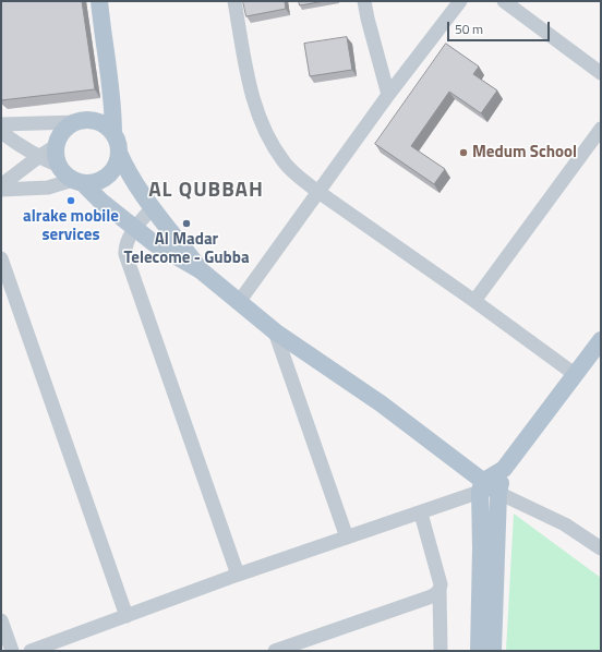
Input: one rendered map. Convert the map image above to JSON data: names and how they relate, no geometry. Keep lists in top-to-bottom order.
{
  "districts": ["AL QUBBAH"],
  "places": ["Medum School", "alrake mobile services", "Al Madar Telecome - Gubba"],
  "scale_bar": "50 m"
}
